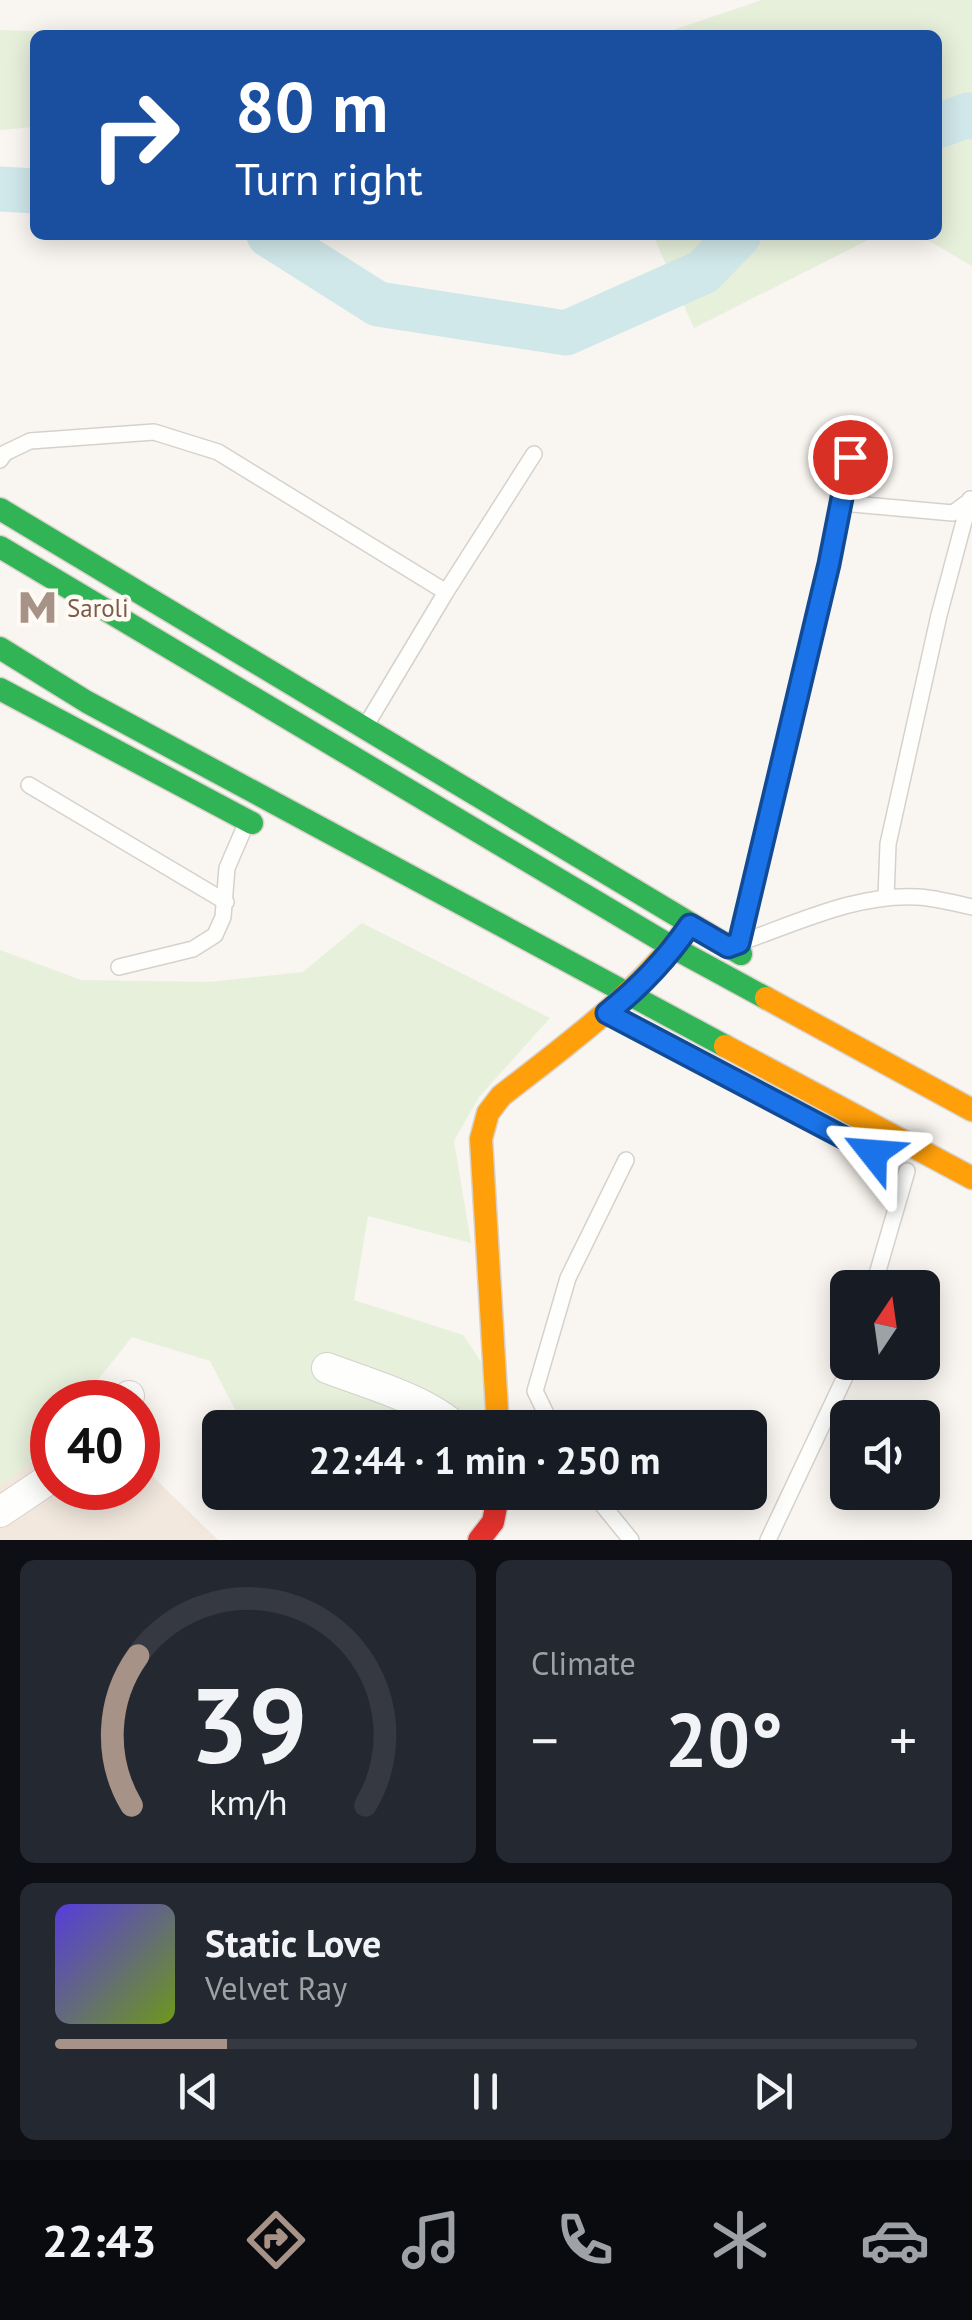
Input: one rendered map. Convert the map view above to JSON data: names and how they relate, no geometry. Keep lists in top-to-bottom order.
{
  "places": {
    "metro station": ["Saroli"]
  },
  "north": "top",
  "page": {
    "turn": ["80 m", "Turn right"],
    "limit": "40",
    "trip": "22:44 · 1 min · 250 m",
    "tile": "Climate",
    "heat": ["−", "20°", "+"],
    "song": ["Static Love", "Velvet Ray"],
    "tabs": "22:43",
    "gauge": ["39", "km/h"]
  }
}
